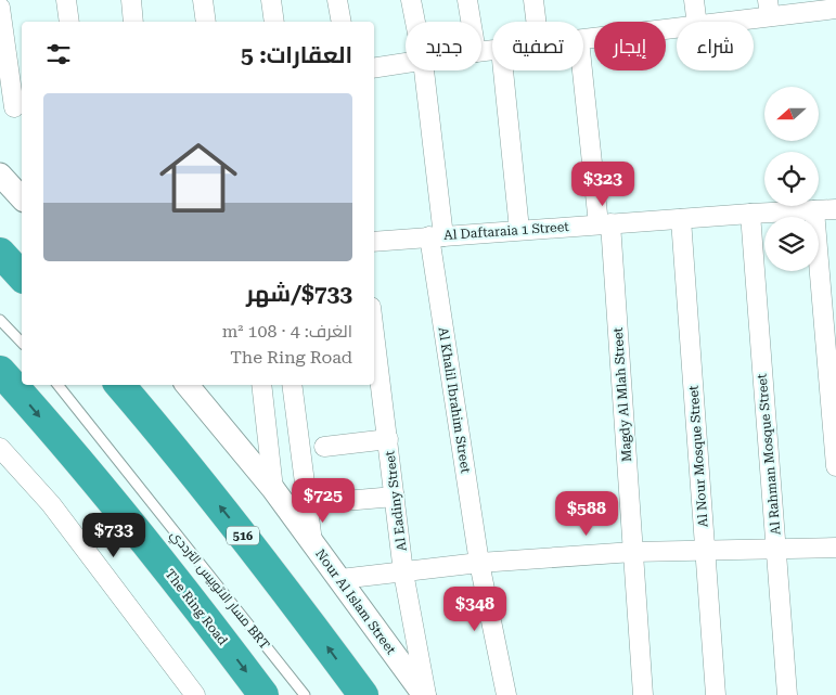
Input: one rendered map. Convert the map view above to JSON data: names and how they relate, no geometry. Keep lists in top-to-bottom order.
{
  "streets": {
    "highway": ["516", "The Ring Road"],
    "street": [
      "Al Daftaraia 1 Street",
      "Magdy Al Mlah Street",
      "Al Khalil Ibrahim Street",
      "Al Rahman Mosque Street",
      "Al Nour Mosque Street",
      "Al Eadiny Street",
      "Nour Al Islam Street"
    ],
    "lane": ["مسار الاتوبيس الترددي BRT"]
  },
  "crossings": [
    ["Al Daftaraia 1 Street", "Magdy Al Mlah Street"],
    ["Al Daftaraia 1 Street", "Al Khalil Ibrahim Street"],
    ["Al Daftaraia 1 Street", "Al Rahman Mosque Street"],
    ["Al Daftaraia 1 Street", "Al Nour Mosque Street"],
    ["Al Eadiny Street", "Nour Al Islam Street"]
  ],
  "north": "left",
  "page": {
    "chip": [
      "شراء",
      "إيجار",
      "تصفية",
      "جديد"
    ],
    "heading": "العقارات: 5",
    "list": [
      {
        "name": "$733/شهر",
        "note": "الغرف: 4 · 108 m² · The Ring Road"
      }
    ],
    "price": [
      "$323",
      "$725",
      "$588",
      "$733",
      "$348"
    ]
  }
}
